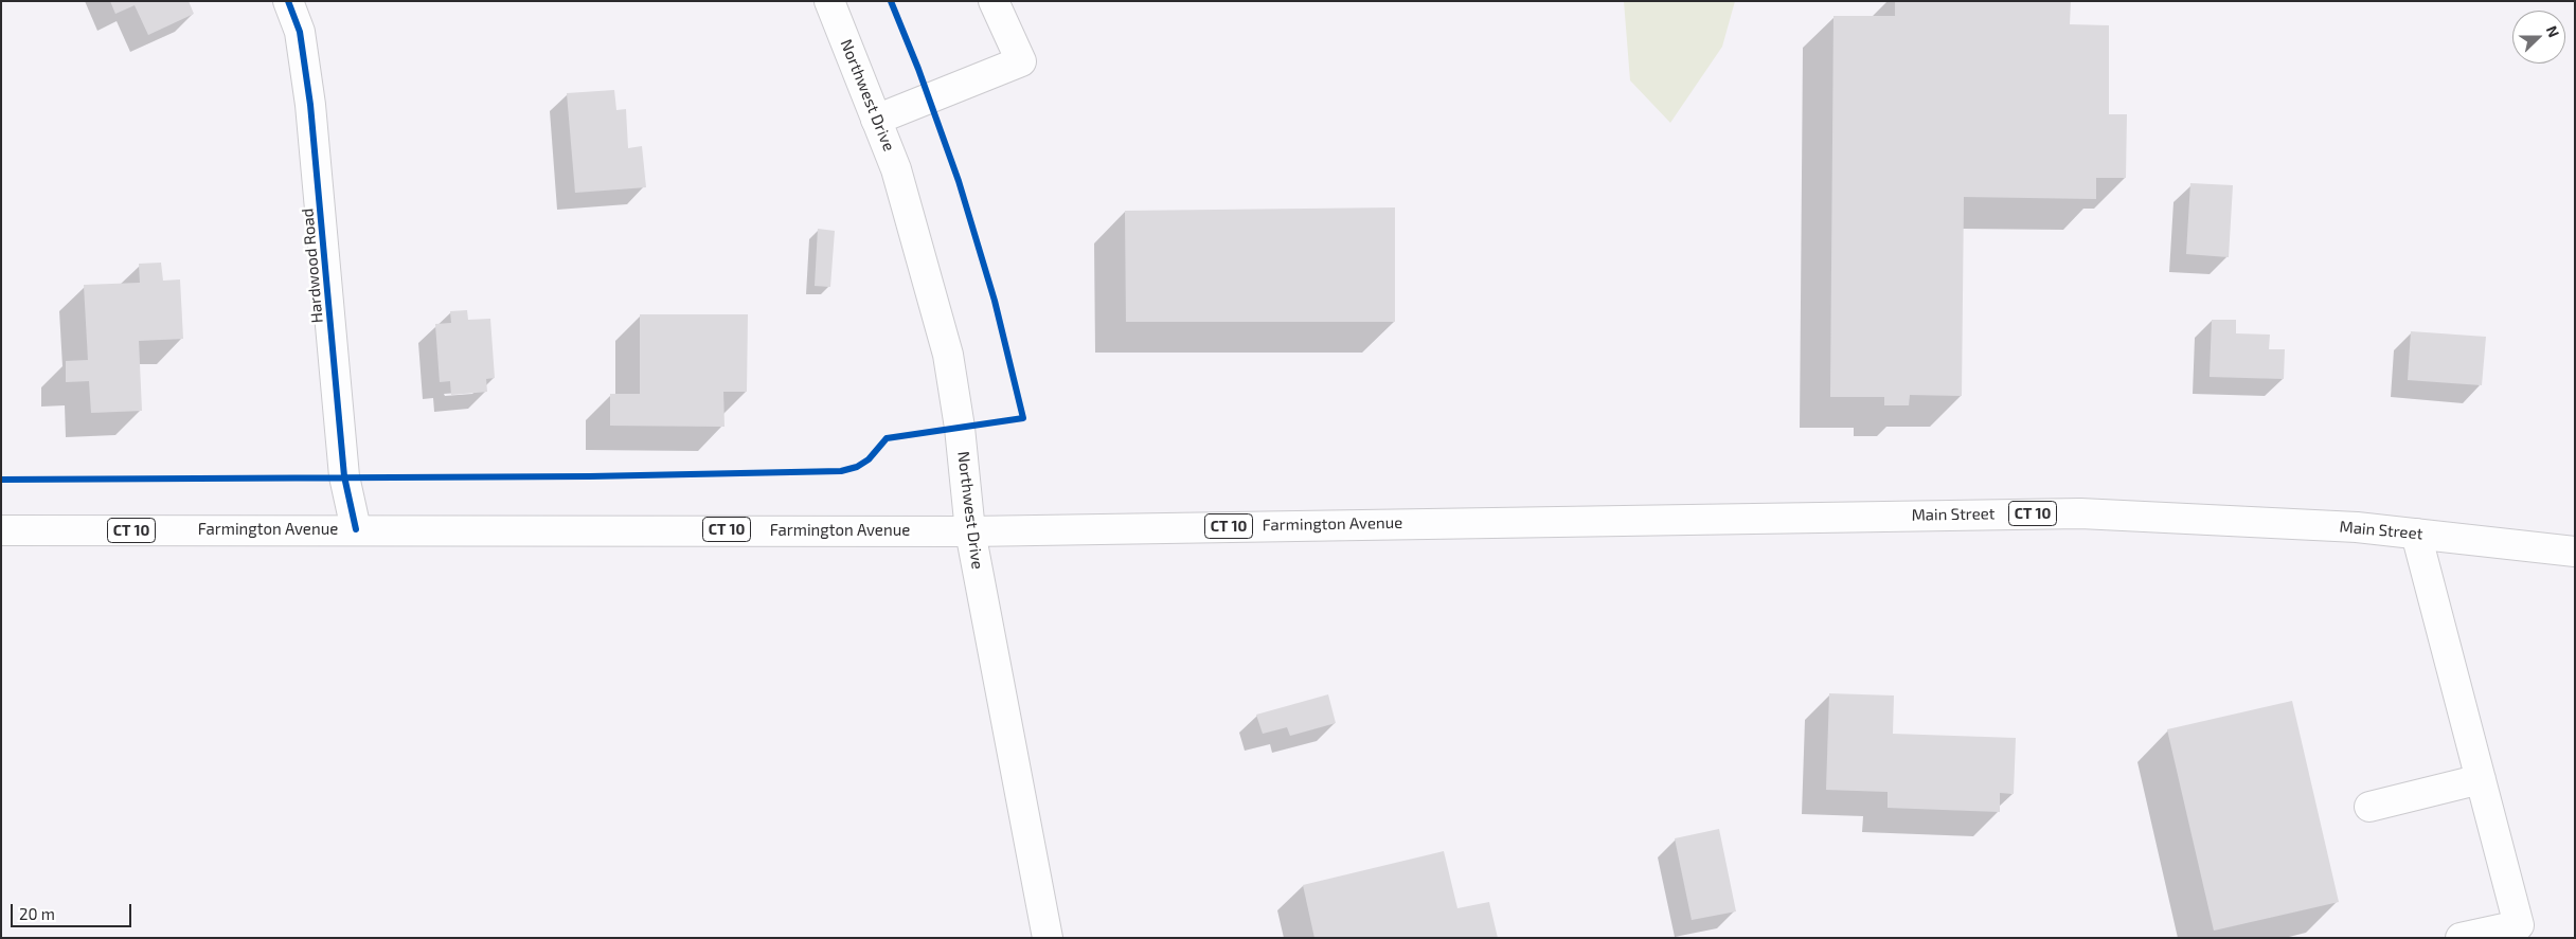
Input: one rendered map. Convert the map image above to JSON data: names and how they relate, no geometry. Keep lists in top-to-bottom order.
{
  "streets": {
    "main road": [
      "Northwest Drive",
      "Hardwood Road",
      "CT 10",
      "Main Street",
      "Farmington Avenue"
    ]
  },
  "crossings": [
    ["Northwest Drive", "Farmington Avenue"],
    ["Hardwood Road", "Farmington Avenue"],
    ["Main Street", "Farmington Avenue"]
  ],
  "scale_bar": "20 m",
  "north": "right"
}
